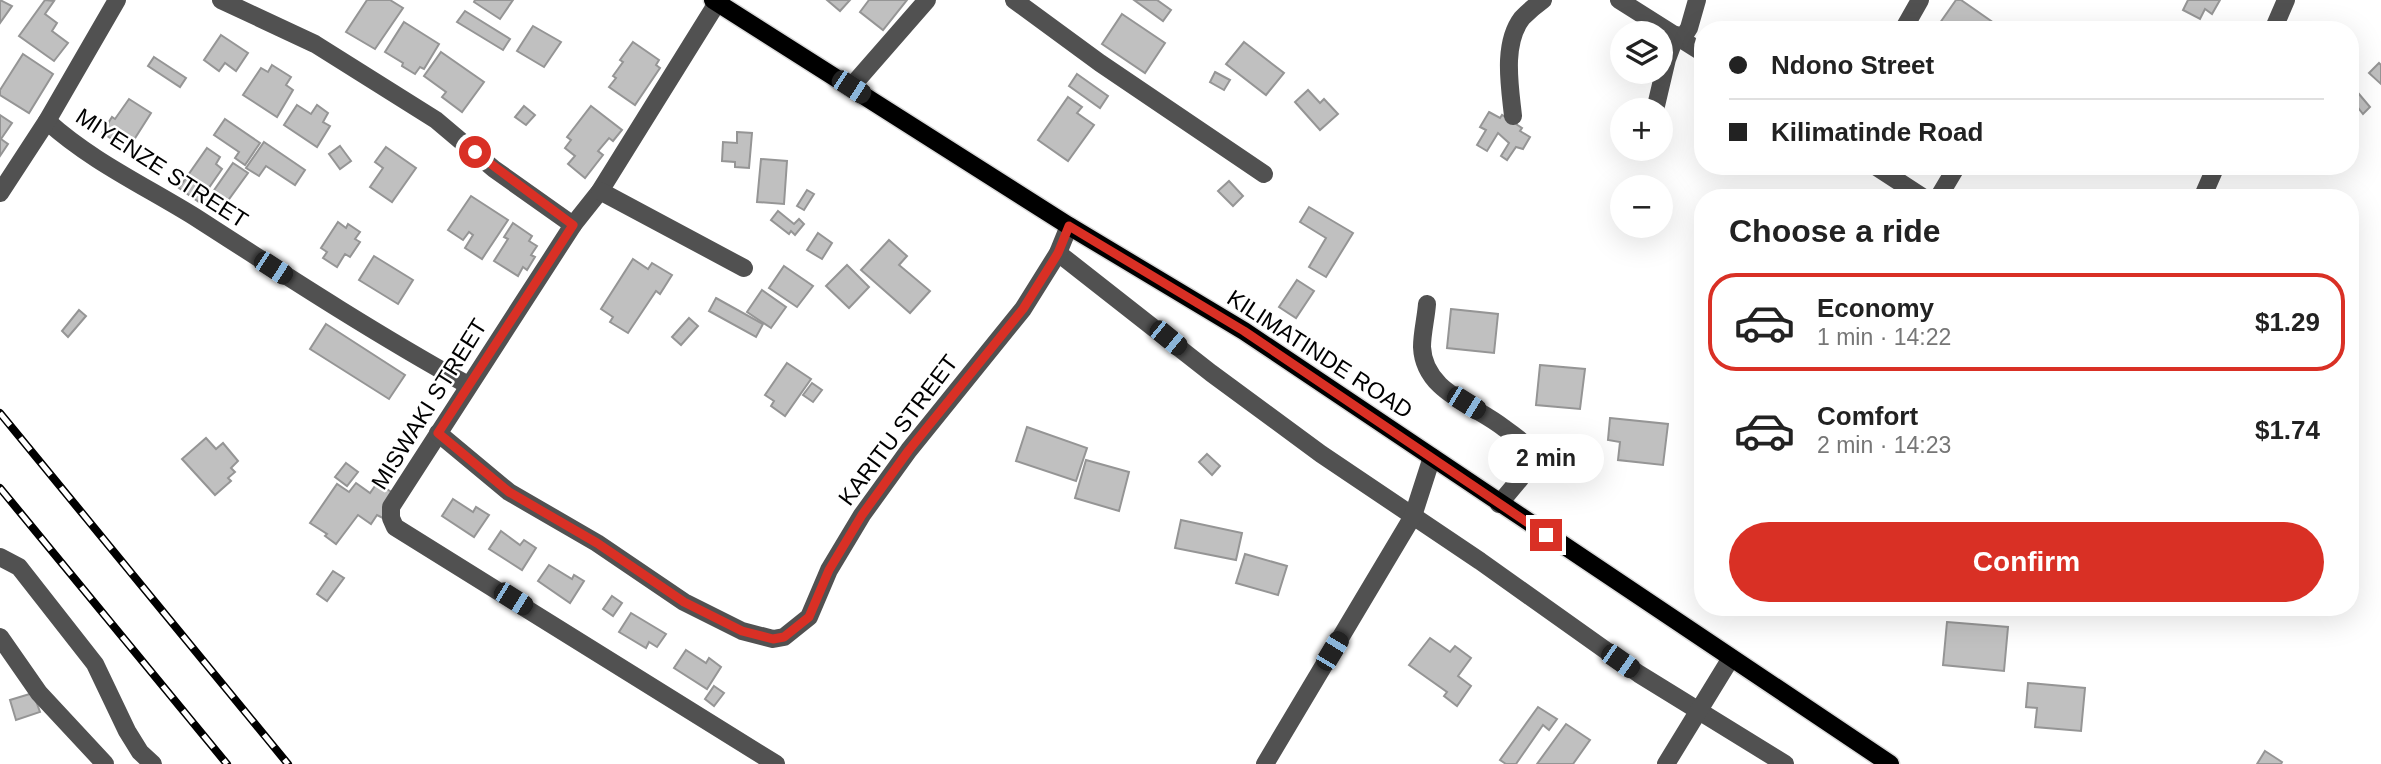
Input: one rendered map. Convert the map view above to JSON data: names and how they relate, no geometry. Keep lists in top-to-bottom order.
{
  "streets": {
    "main road": ["KILIMATINDE ROAD"],
    "street": ["MIYENZE STREET", "MISWAKI STREET", "KARITU STREET"]
  },
  "crossings": [
    ["MIYENZE STREET", "MISWAKI STREET"],
    ["KILIMATINDE ROAD", "MISWAKI STREET"],
    ["KILIMATINDE ROAD", "KARITU STREET"],
    ["MISWAKI STREET", "KARITU STREET"]
  ],
  "page": {
    "map_buttons": ["+", "−"],
    "banner": ["Ndono Street", "Kilimatinde Road"],
    "heading": "Choose a ride",
    "list": [
      {
        "name": "Economy",
        "note": "1 min · 14:22",
        "value": "$1.29"
      },
      {
        "name": "Comfort",
        "note": "2 min · 14:23",
        "value": "$1.74"
      }
    ],
    "bubble": "2 min",
    "buttons": "Confirm"
  }
}
